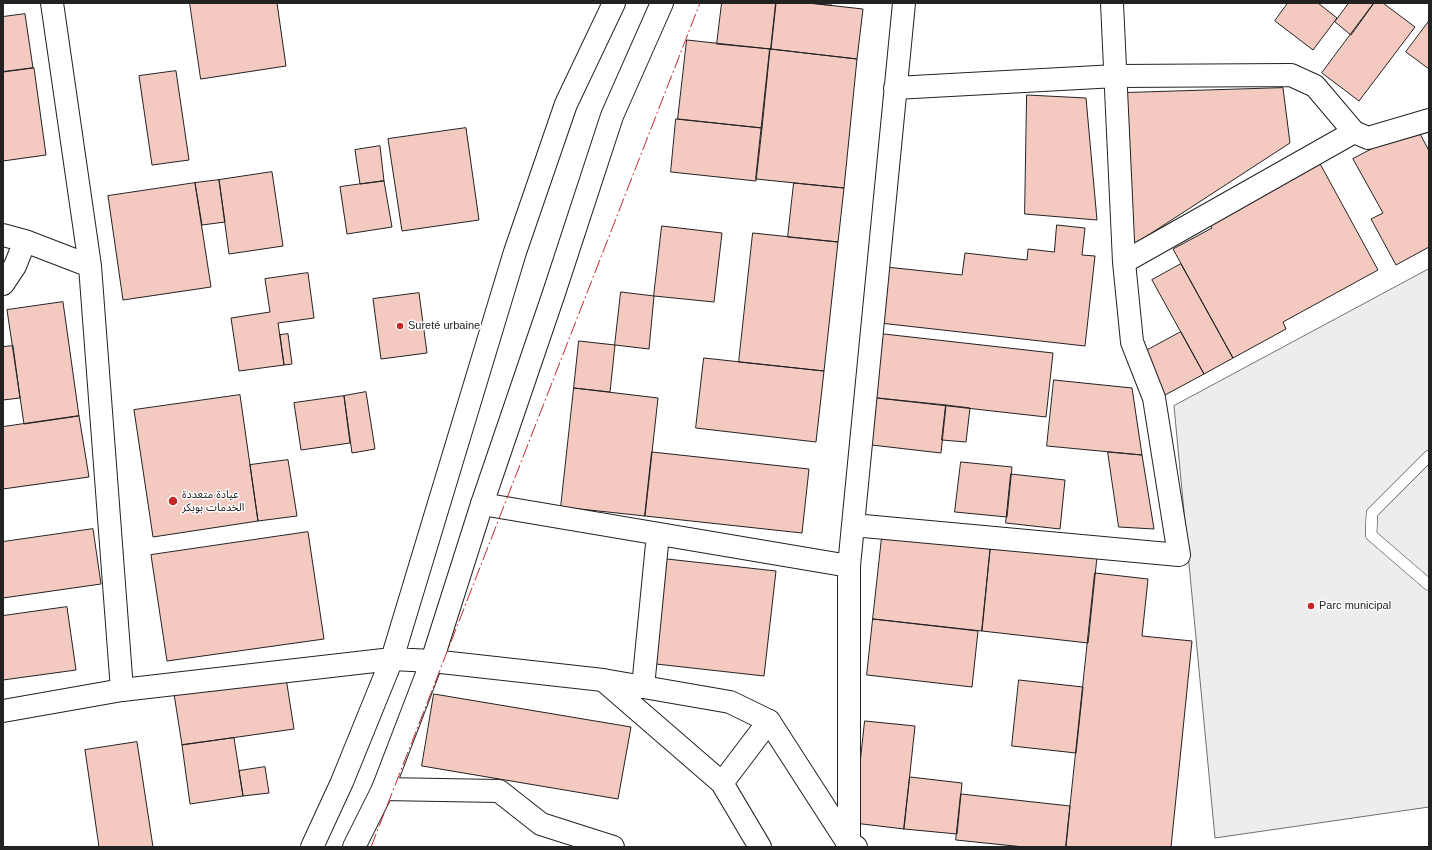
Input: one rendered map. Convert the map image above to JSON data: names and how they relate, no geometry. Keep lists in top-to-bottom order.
{
  "places": ["Sureté urbaine", "عيادة متعددة الخدمات بوبكر", "Parc municipal"]
}
